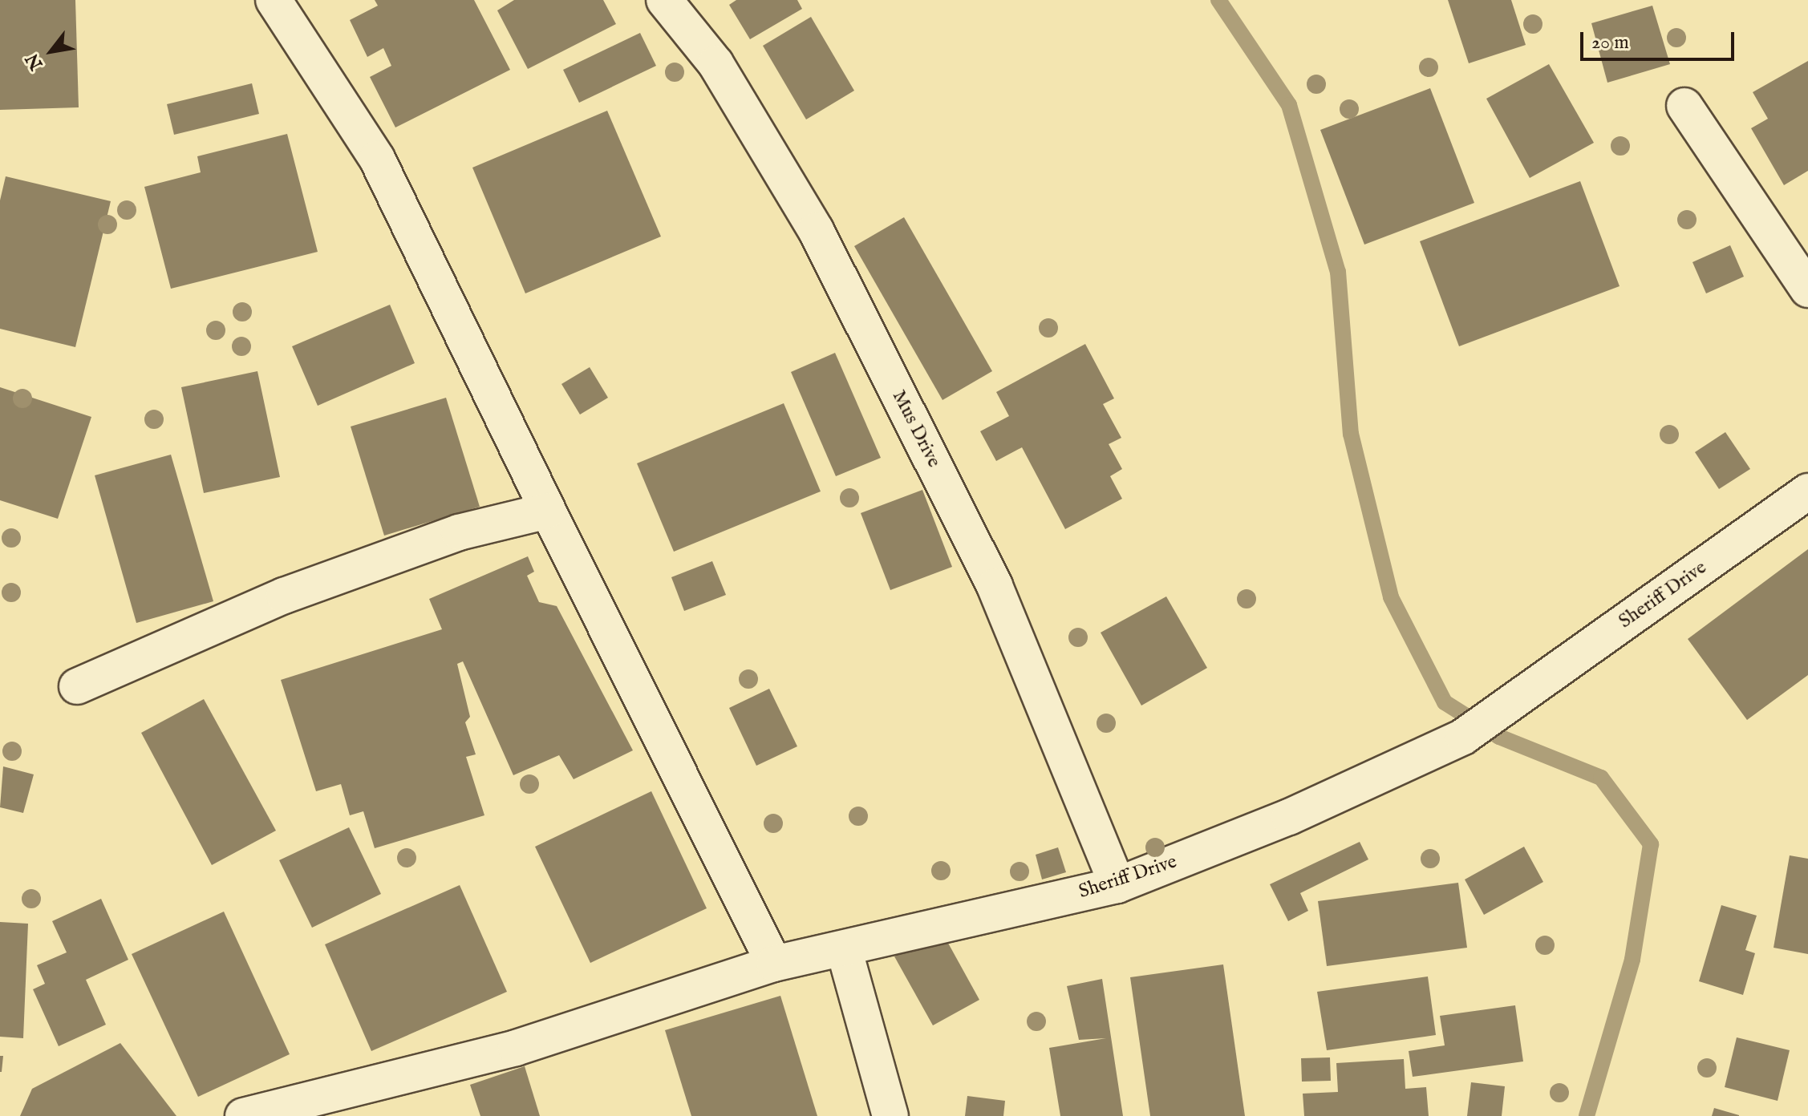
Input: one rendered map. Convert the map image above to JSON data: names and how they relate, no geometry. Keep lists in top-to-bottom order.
{
  "streets": {
    "street": ["Mus Drive", "Sheriff Drive"]
  },
  "crossings": [
    ["Mus Drive", "Sheriff Drive"]
  ],
  "scale_bar": "20 m",
  "north": "bottom left"
}
